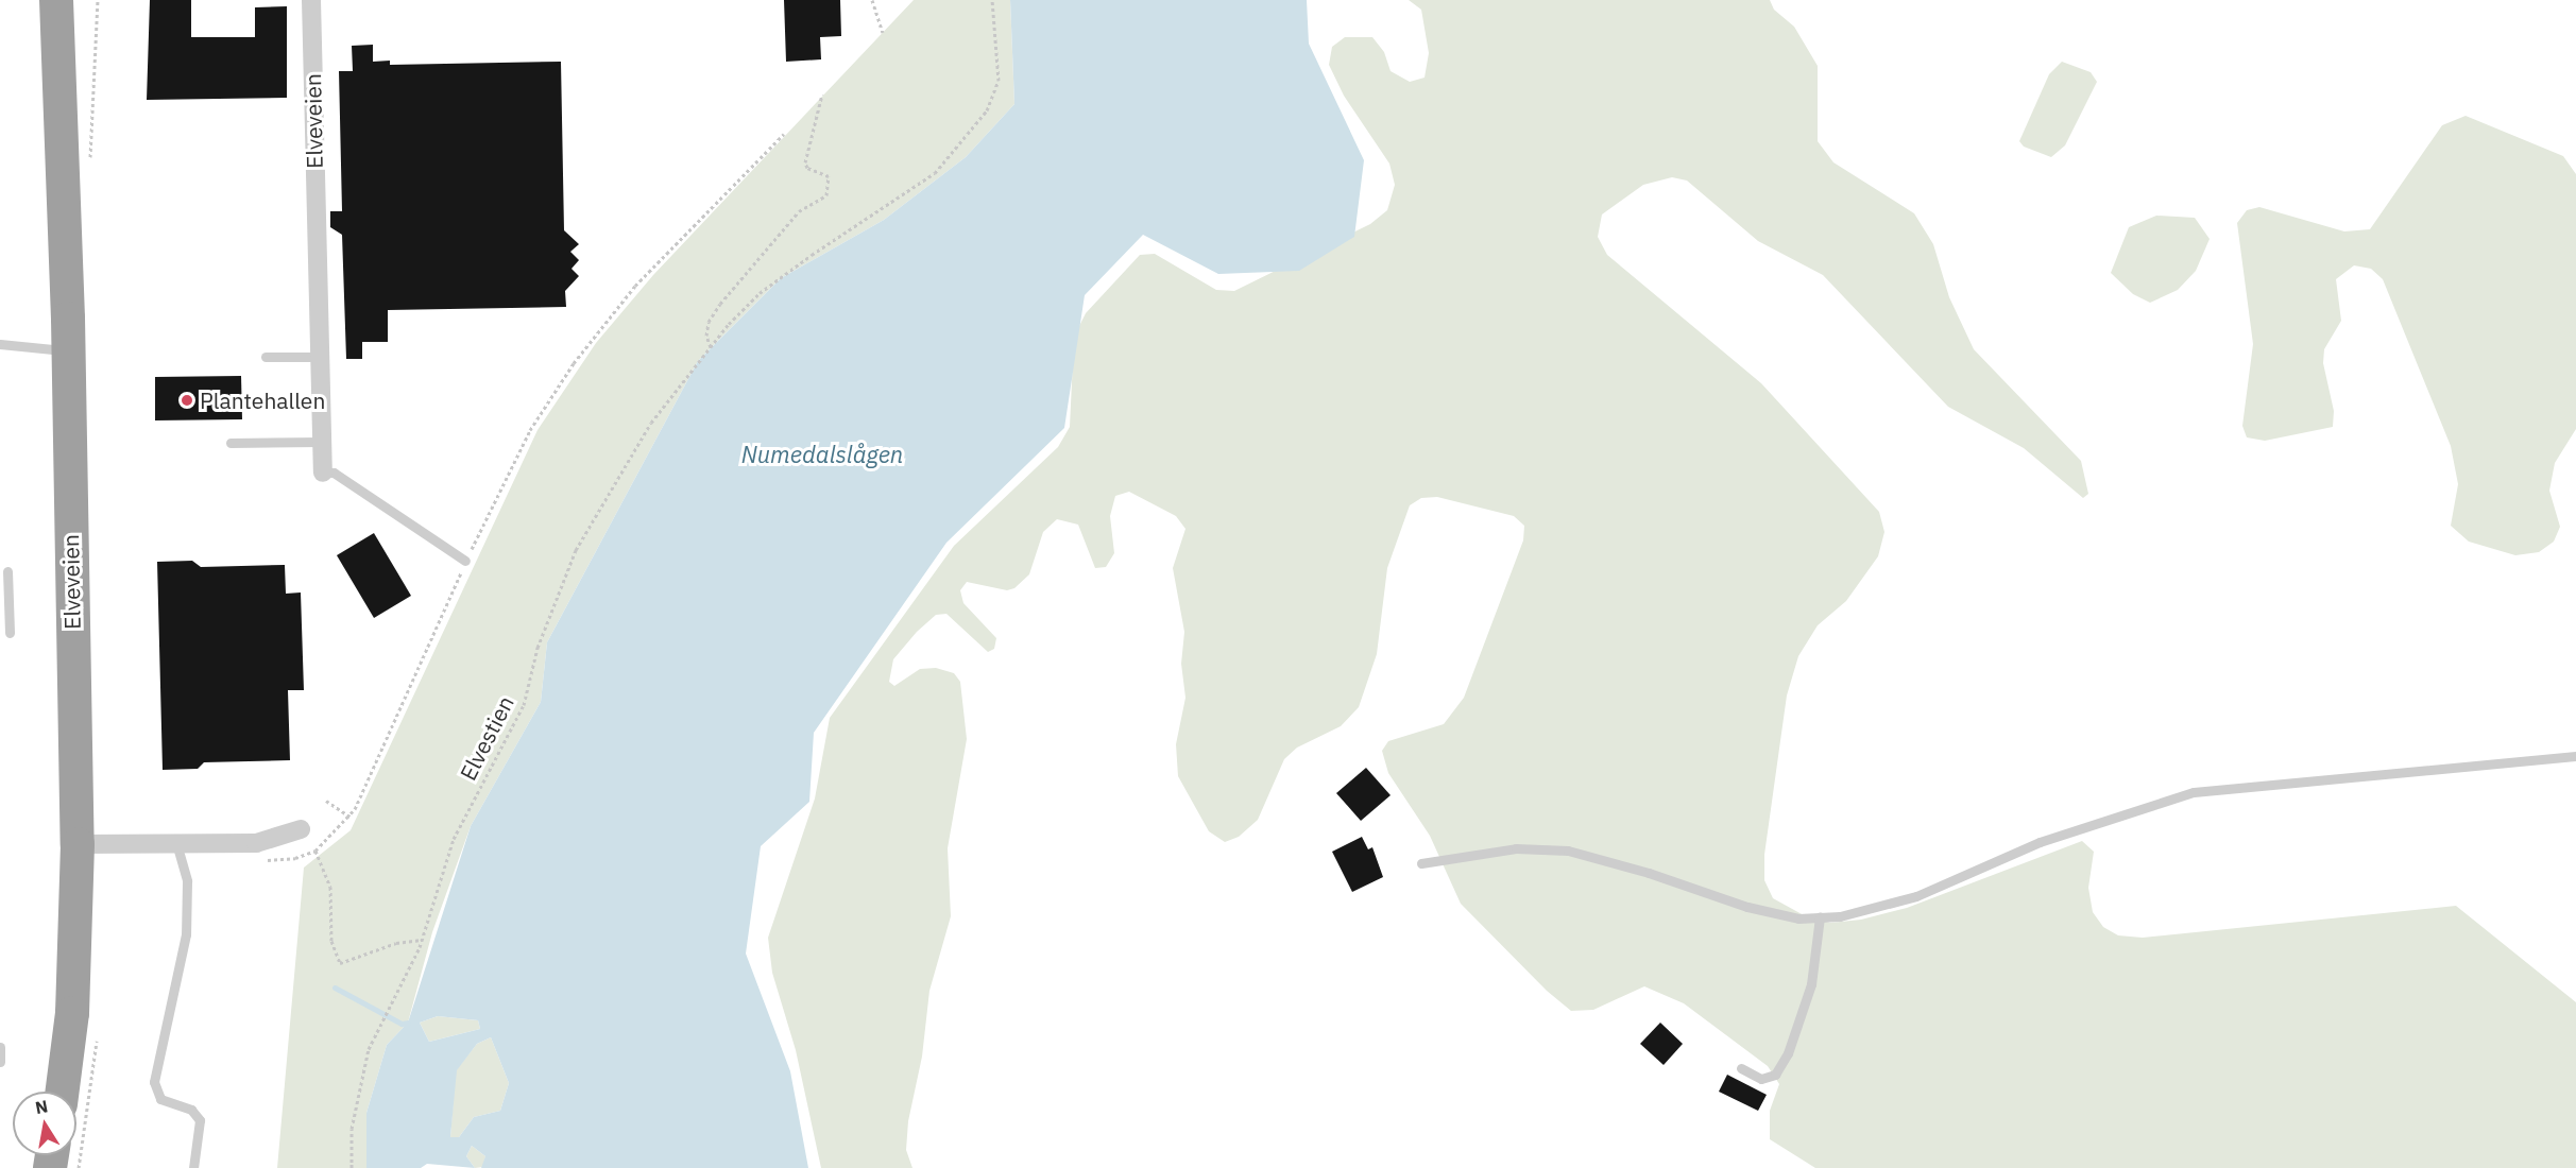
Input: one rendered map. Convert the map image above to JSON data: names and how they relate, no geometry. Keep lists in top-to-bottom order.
{
  "streets": {
    "highway": ["Elveveien"],
    "path": ["Elvestien"]
  },
  "water": ["Numedalslågen"],
  "places": ["Plantehallen"],
  "north": "top"
}
